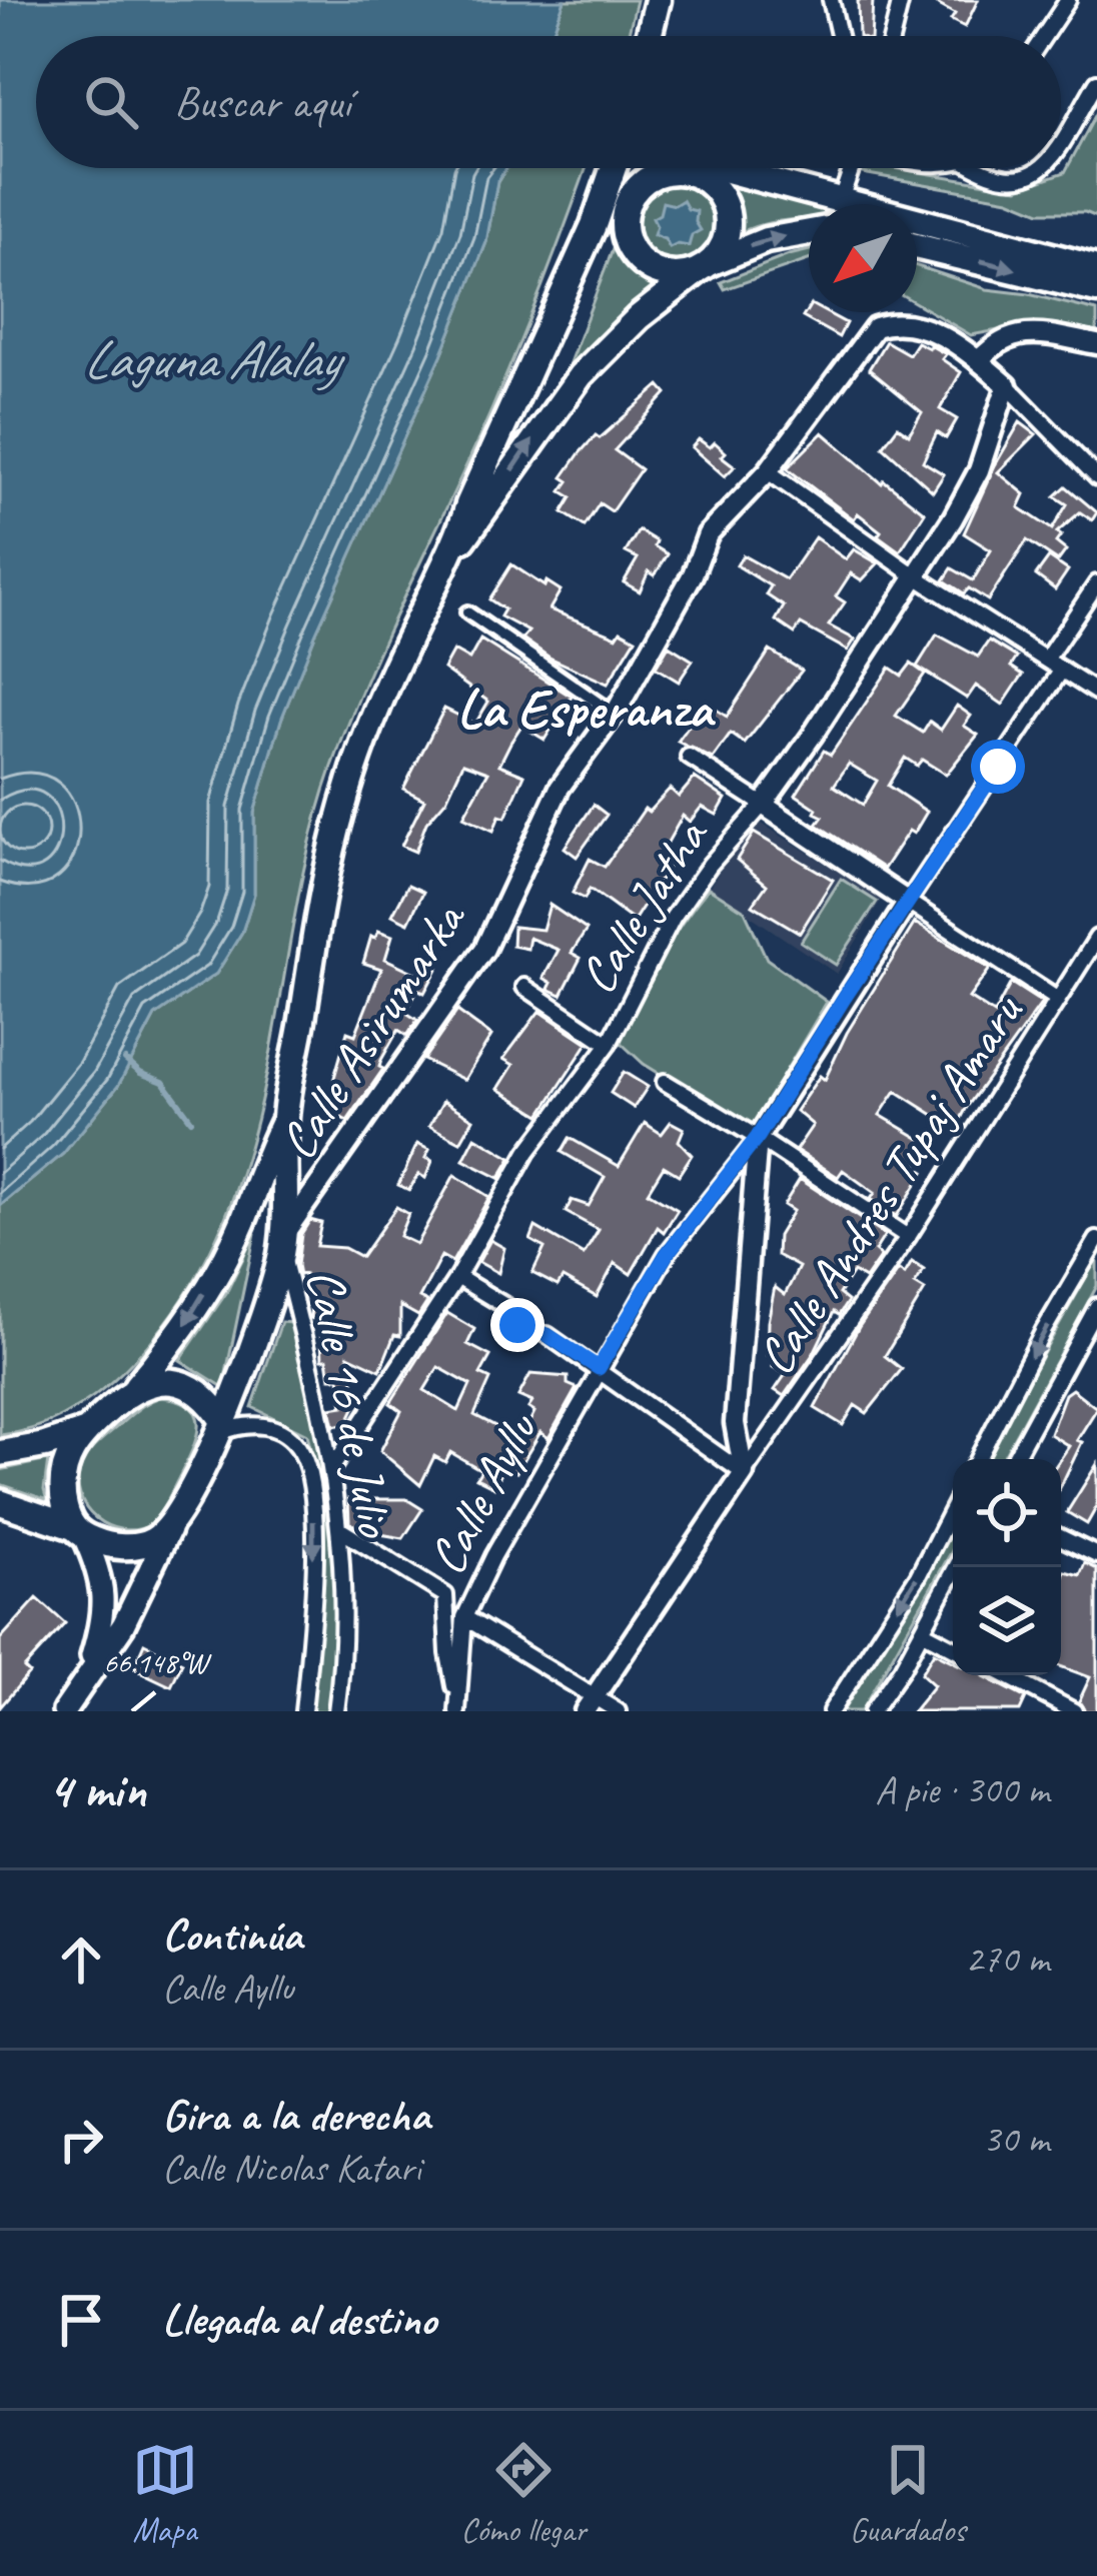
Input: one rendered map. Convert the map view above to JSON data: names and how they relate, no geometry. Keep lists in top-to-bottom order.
{
  "streets": {
    "street": [
      "Calle Jatha",
      "Calle Asirumarka",
      "Calle Andres Tupaj Amaru",
      "Calle 16 de Julio",
      "Calle Ayllu"
    ]
  },
  "crossings": [
    ["Calle Jatha", "Calle 16 de Julio"],
    ["Calle Asirumarka", "Calle 16 de Julio"]
  ],
  "districts": ["La Esperanza"],
  "water": ["Laguna Alalay"],
  "north": "bottom left",
  "page": {
    "search": "Buscar aquí",
    "heading": ["4 min", "A pie · 300 m"],
    "list": [
      ["Continúa", "Calle Ayllu", "270 m"],
      ["Gira a la derecha", "Calle Nicolas Katari", "30 m"],
      "Llegada al destino"
    ],
    "nav": ["Mapa", "Cómo llegar", "Guardados"]
  },
  "coordinates": ["66.148°W"]
}
